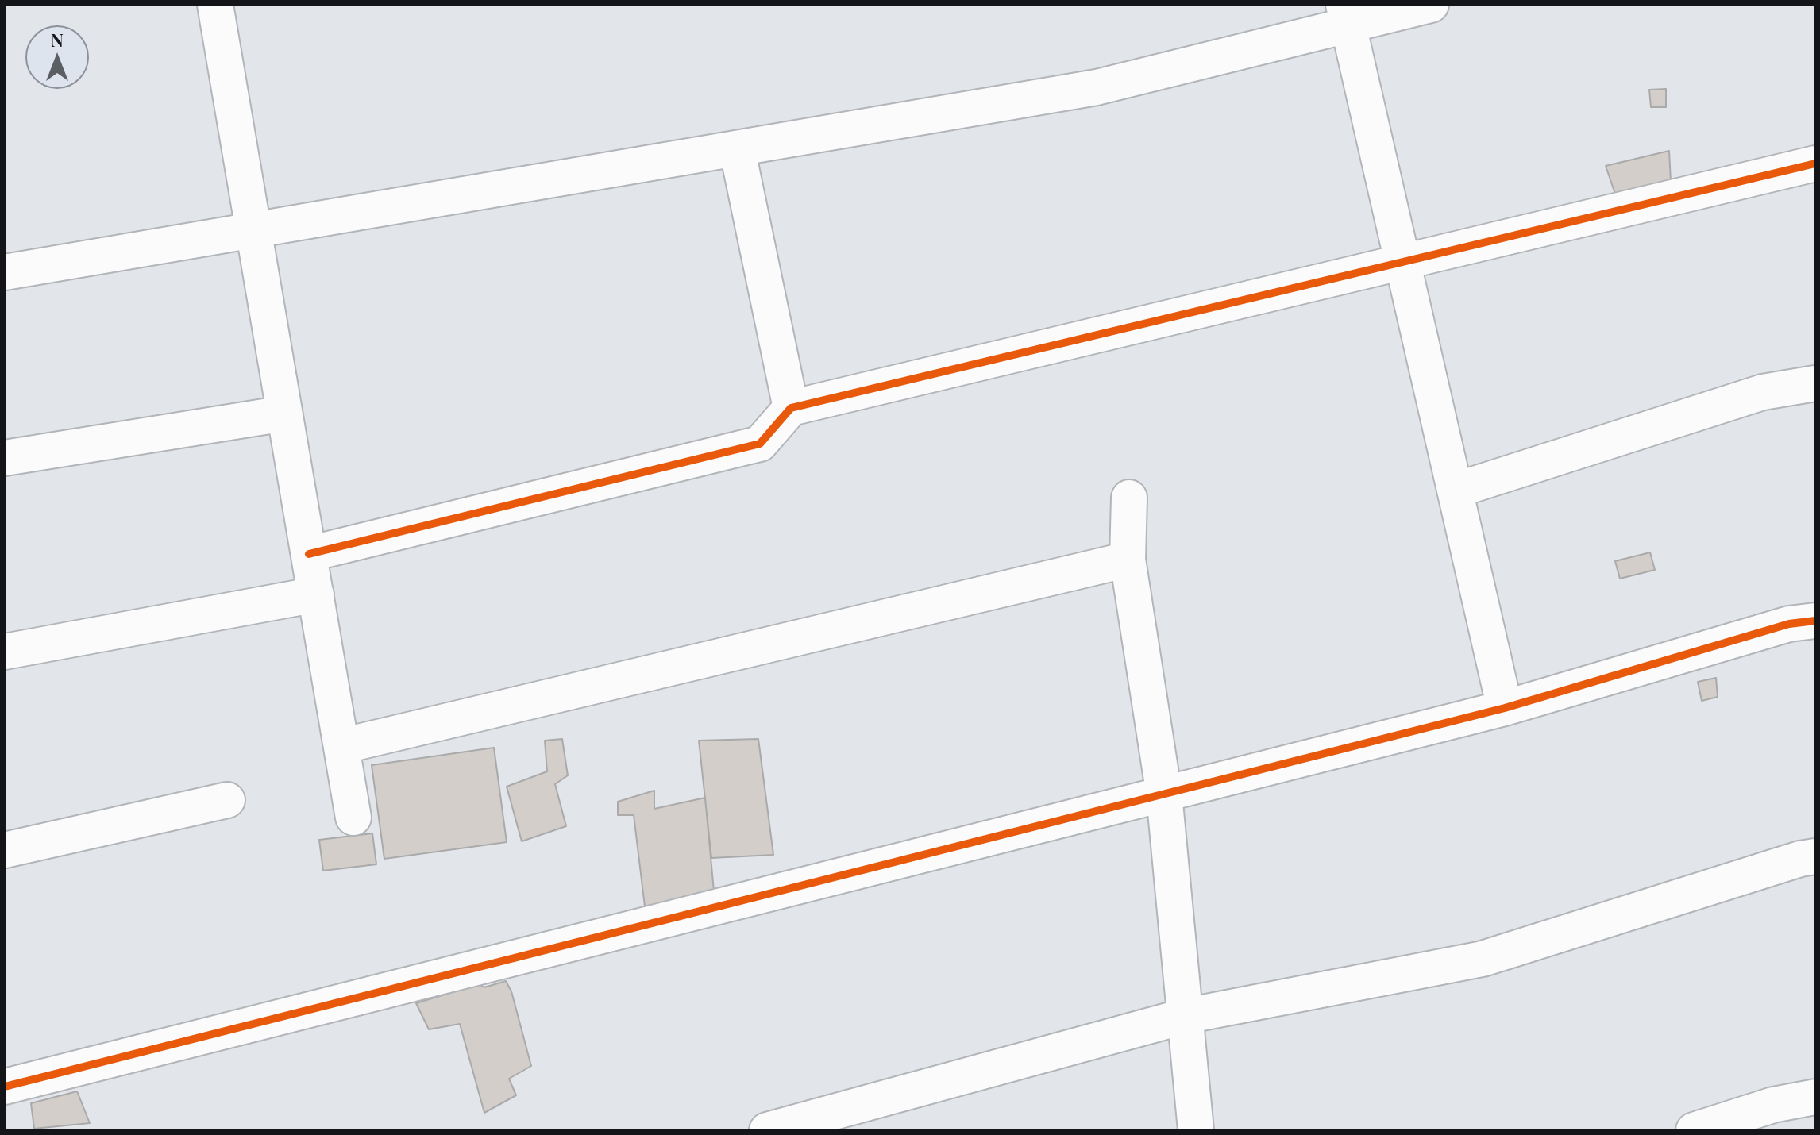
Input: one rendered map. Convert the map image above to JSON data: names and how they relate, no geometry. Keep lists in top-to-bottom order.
{
  "north": "top"
}
